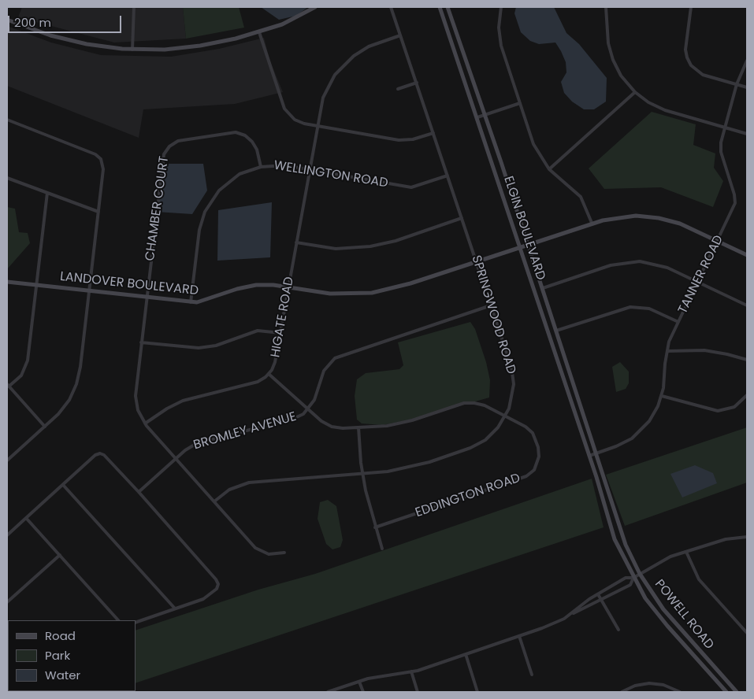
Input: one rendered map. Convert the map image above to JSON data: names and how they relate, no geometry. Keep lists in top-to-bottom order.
{
  "streets": {
    "main road": ["ELGIN BOULEVARD", "LANDOVER BOULEVARD", "POWELL ROAD"],
    "street": [
      "WELLINGTON ROAD",
      "CHAMBER COURT",
      "TANNER ROAD",
      "SPRINGWOOD ROAD",
      "HIGATE ROAD",
      "BROMLEY AVENUE",
      "EDDINGTON ROAD"
    ]
  },
  "crossings": [
    ["WELLINGTON ROAD", "CHAMBER COURT"],
    ["WELLINGTON ROAD", "LANDOVER BOULEVARD"],
    ["WELLINGTON ROAD", "SPRINGWOOD ROAD"],
    ["WELLINGTON ROAD", "HIGATE ROAD"],
    ["CHAMBER COURT", "LANDOVER BOULEVARD"],
    ["CHAMBER COURT", "SPRINGWOOD ROAD"],
    ["CHAMBER COURT", "HIGATE ROAD"],
    ["CHAMBER COURT", "BROMLEY AVENUE"],
    ["ELGIN BOULEVARD", "TANNER ROAD"],
    ["ELGIN BOULEVARD", "LANDOVER BOULEVARD"],
    ["ELGIN BOULEVARD", "POWELL ROAD"],
    ["TANNER ROAD", "LANDOVER BOULEVARD"],
    ["TANNER ROAD", "POWELL ROAD"],
    ["LANDOVER BOULEVARD", "SPRINGWOOD ROAD"],
    ["LANDOVER BOULEVARD", "HIGATE ROAD"],
    ["SPRINGWOOD ROAD", "BROMLEY AVENUE"],
    ["SPRINGWOOD ROAD", "EDDINGTON ROAD"],
    ["HIGATE ROAD", "EDDINGTON ROAD"],
    ["BROMLEY AVENUE", "EDDINGTON ROAD"]
  ],
  "legend": ["Road", "Park", "Water"],
  "scale_bar": "200 m"
}
